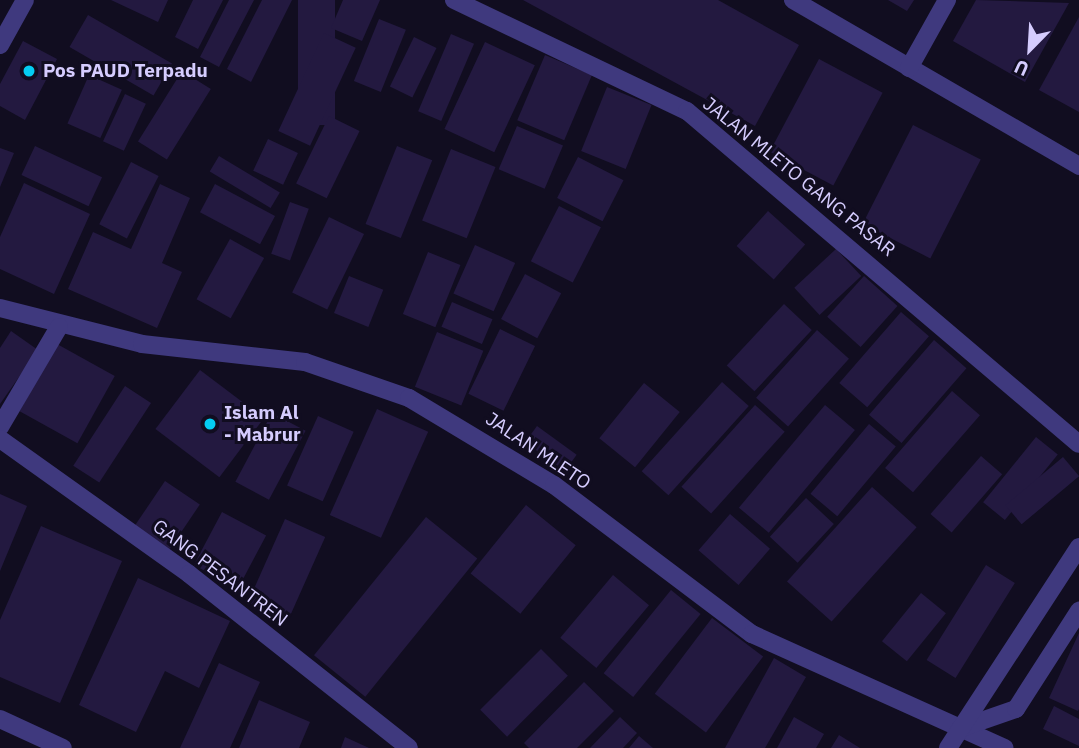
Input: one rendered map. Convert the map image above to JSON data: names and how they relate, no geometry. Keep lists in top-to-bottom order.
{
  "streets": {
    "street": ["JALAN MLETO GANG PASAR", "JALAN MLETO", "GANG PESANTREN"]
  },
  "places": ["Pos PAUD Terpadu", "Islam Al - Mabrur"],
  "north": "bottom left"
}
